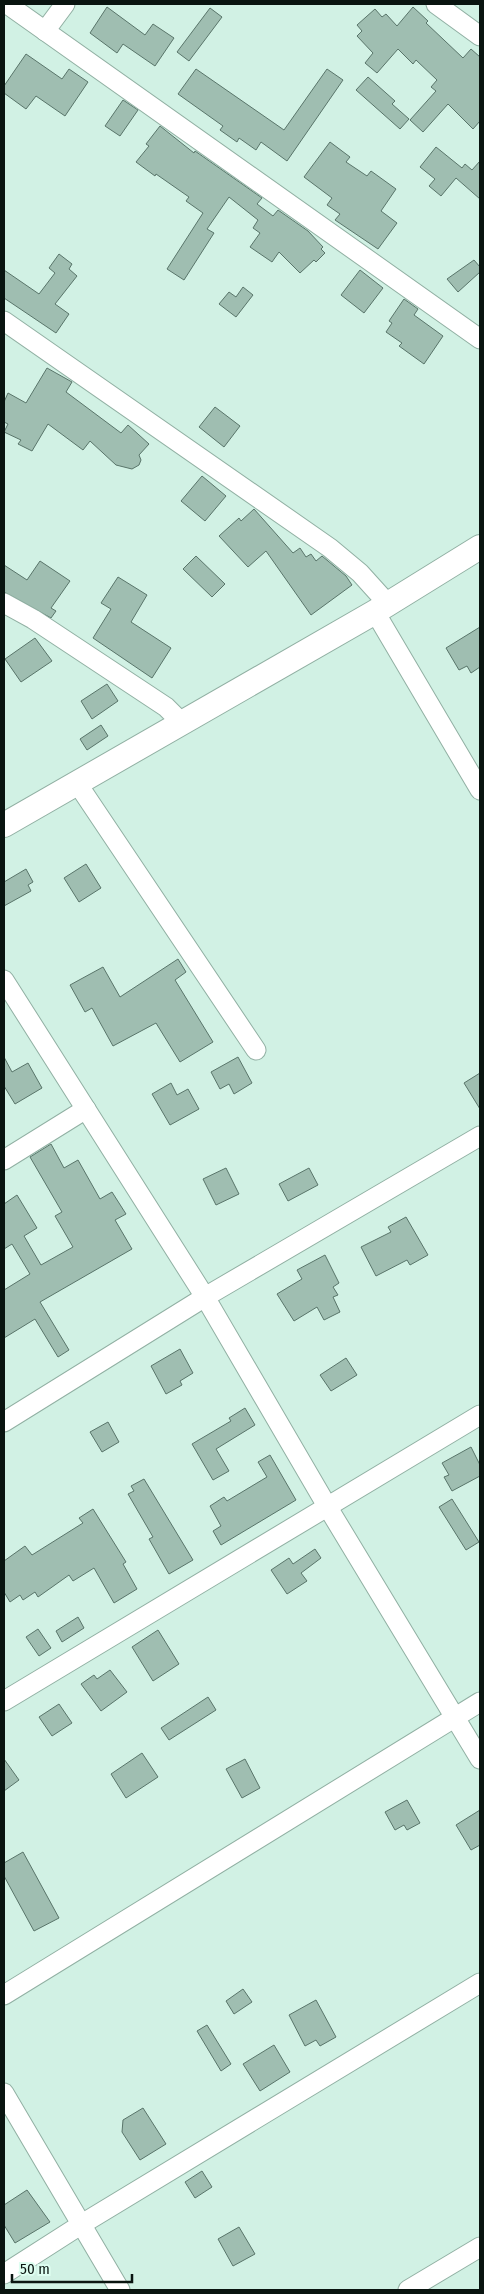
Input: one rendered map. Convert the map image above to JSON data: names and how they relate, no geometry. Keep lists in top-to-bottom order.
{
  "scale_bar": "50 m"
}
